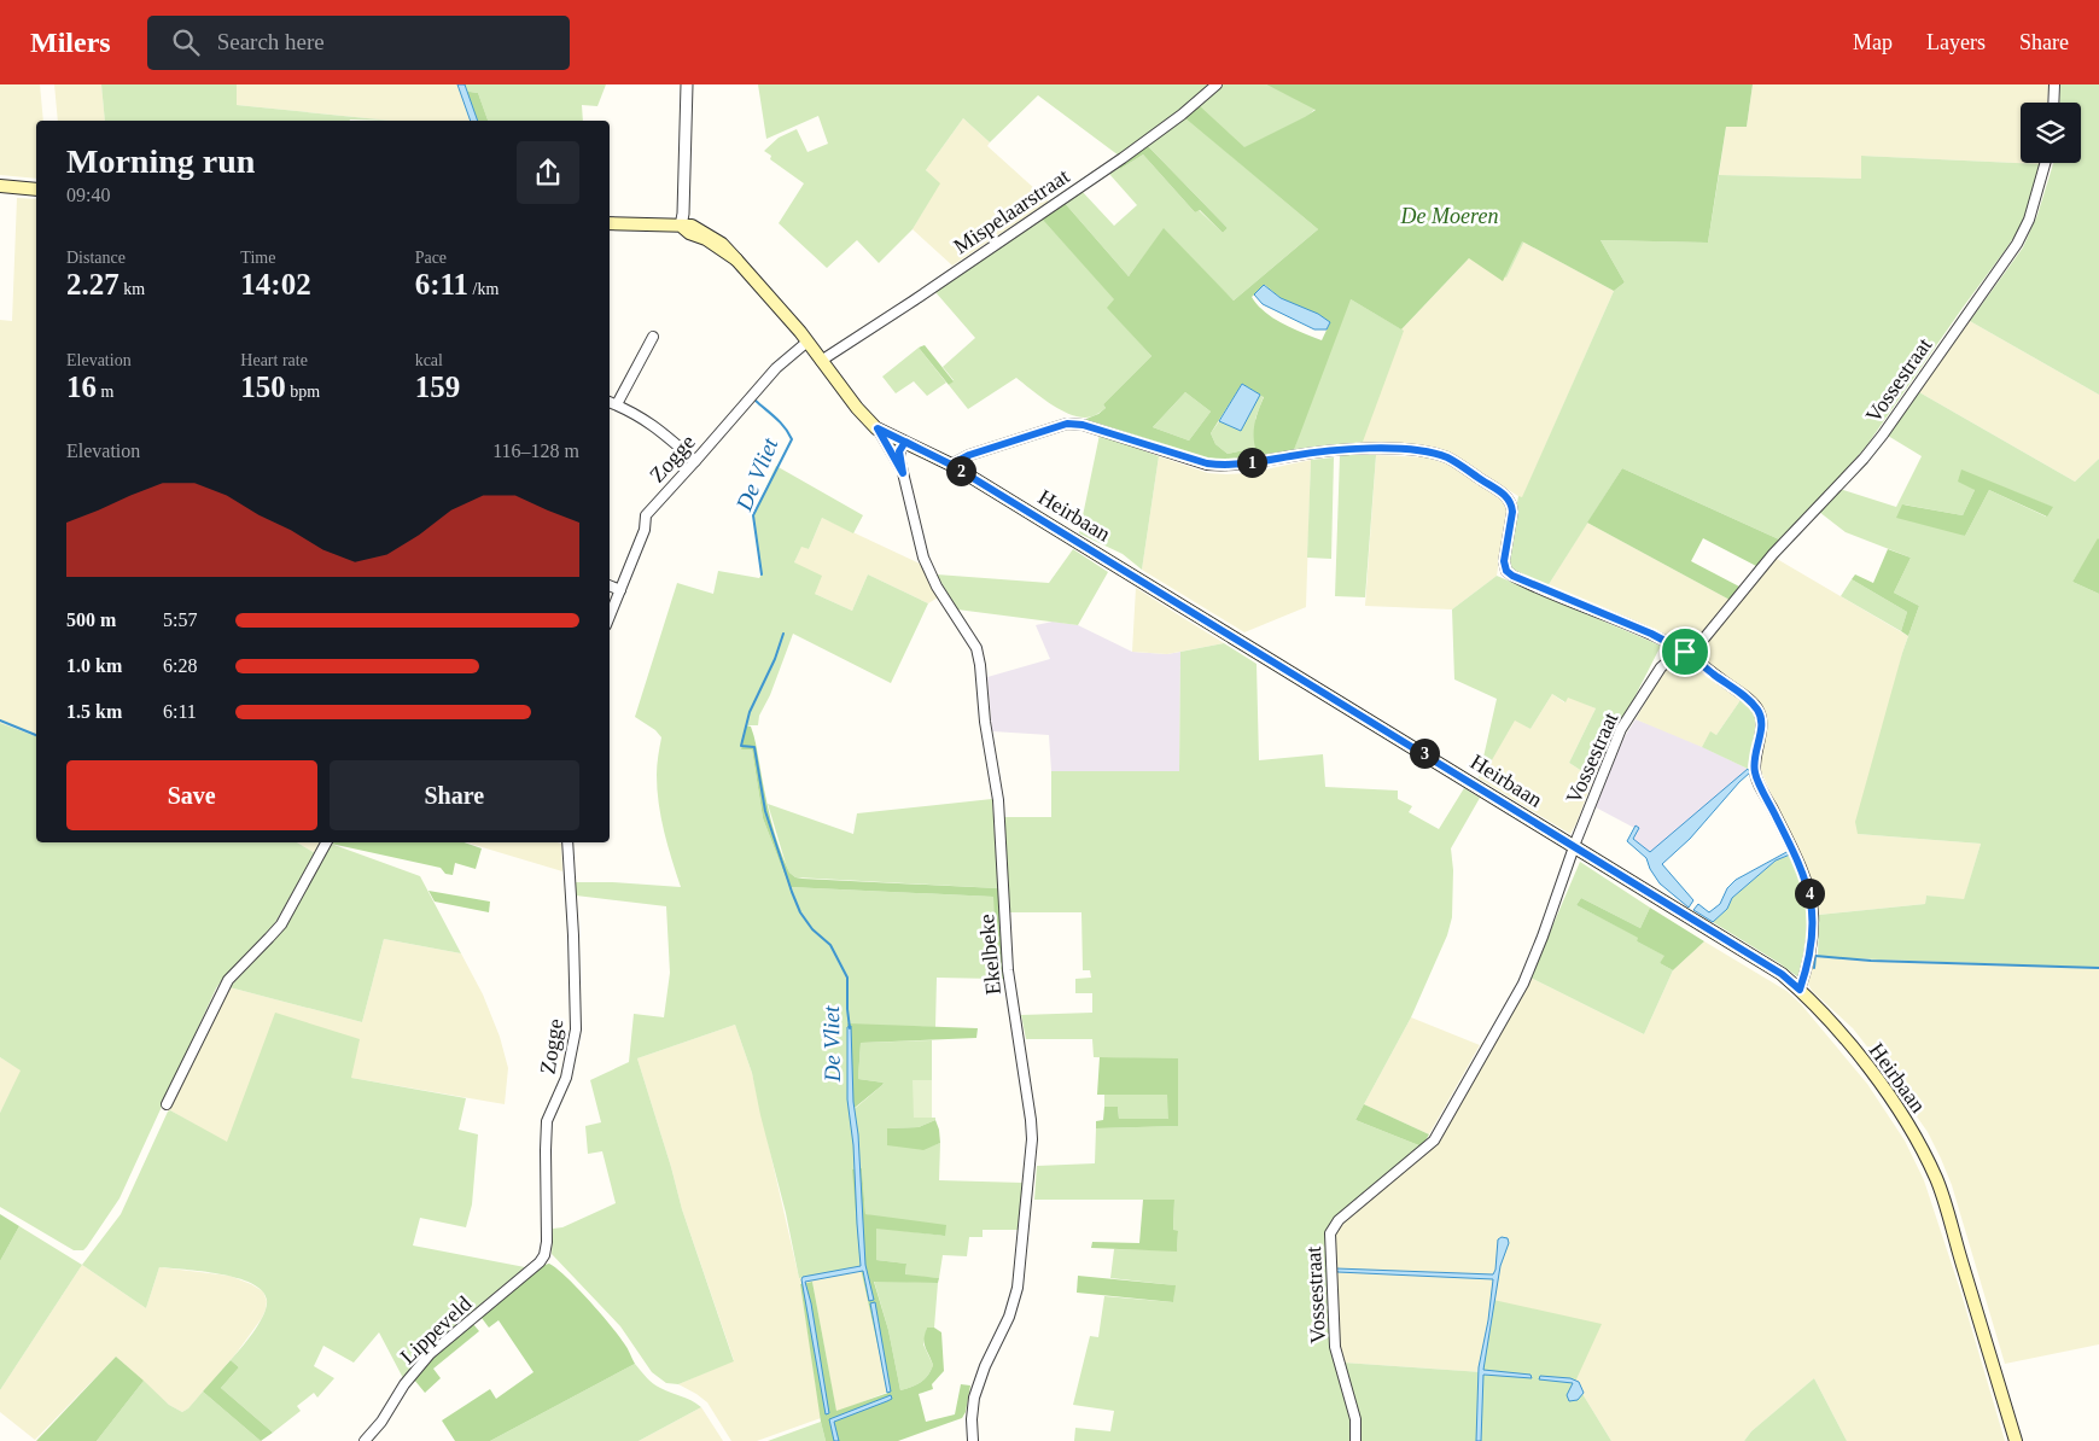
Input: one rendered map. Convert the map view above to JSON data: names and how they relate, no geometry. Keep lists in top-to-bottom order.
{
  "streets": {
    "main road": ["Heirbaan"],
    "street": [
      "Mispelaarstraat",
      "Vossestraat",
      "Zogge",
      "Ekelbeke",
      "Lippeveld"
    ]
  },
  "crossings": [
    ["Mispelaarstraat", "Heirbaan"],
    ["Vossestraat", "Heirbaan"],
    ["Zogge", "Heirbaan"],
    ["Zogge", "Lippeveld"],
    ["Heirbaan", "Ekelbeke"]
  ],
  "water": ["De Vliet"],
  "parks": ["De Moeren"],
  "page": {
    "header": "Milers",
    "search": "Search here",
    "nav": ["Map", "Layers", "Share"],
    "heading": ["Morning run", "09:40"],
    "stats": [
      ["Distance", "2.27 km"],
      ["Time", "14:02"],
      ["Pace", "6:11 /km"],
      ["Elevation", "16 m"],
      ["Heart rate", "150 bpm"],
      ["kcal", "159"]
    ],
    "chart": ["Elevation", "116–128 m"],
    "pins": [
      "1",
      "2",
      "3",
      "4"
    ],
    "list": [
      {
        "name": "500 m",
        "note": "5:57"
      },
      {
        "name": "1.0 km",
        "note": "6:28"
      },
      {
        "name": "1.5 km",
        "note": "6:11"
      }
    ],
    "buttons": ["Save", "Share"]
  }
}
